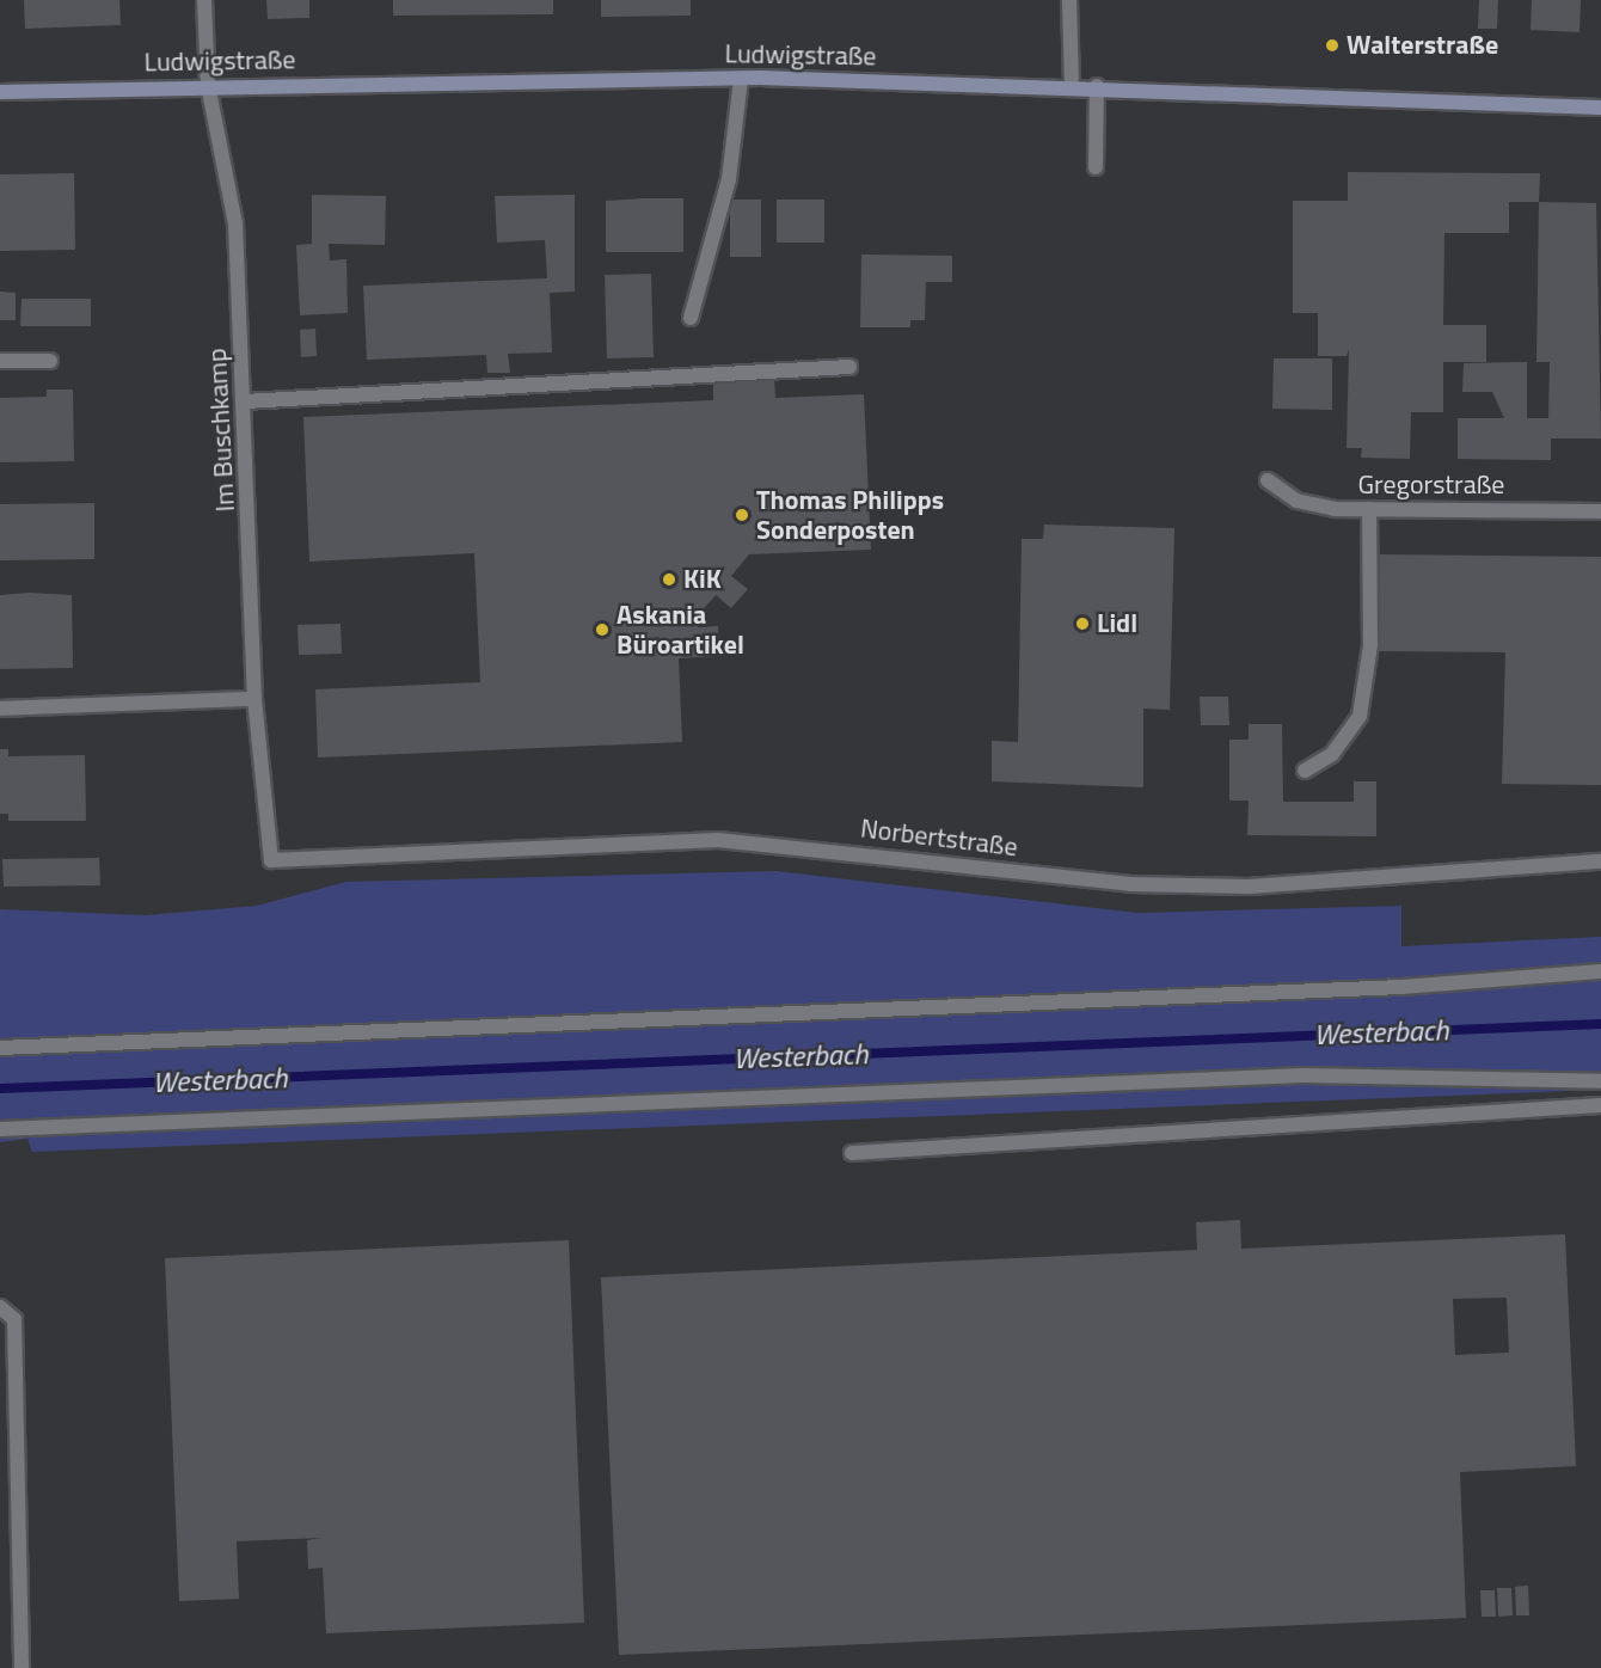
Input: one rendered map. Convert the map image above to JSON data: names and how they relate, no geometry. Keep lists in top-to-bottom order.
{
  "streets": {
    "main road": ["Ludwigstraße"],
    "street": ["Im Buschkamp", "Gregorstraße", "Norbertstraße"]
  },
  "crossings": [
    ["Ludwigstraße", "Im Buschkamp"],
    ["Im Buschkamp", "Norbertstraße"]
  ],
  "water": ["Westerbach"],
  "places": [
    "Walterstraße",
    "Thomas Philipps Sonderposten",
    "KiK",
    "Lidl",
    "Askania Büroartikel"
  ]
}
